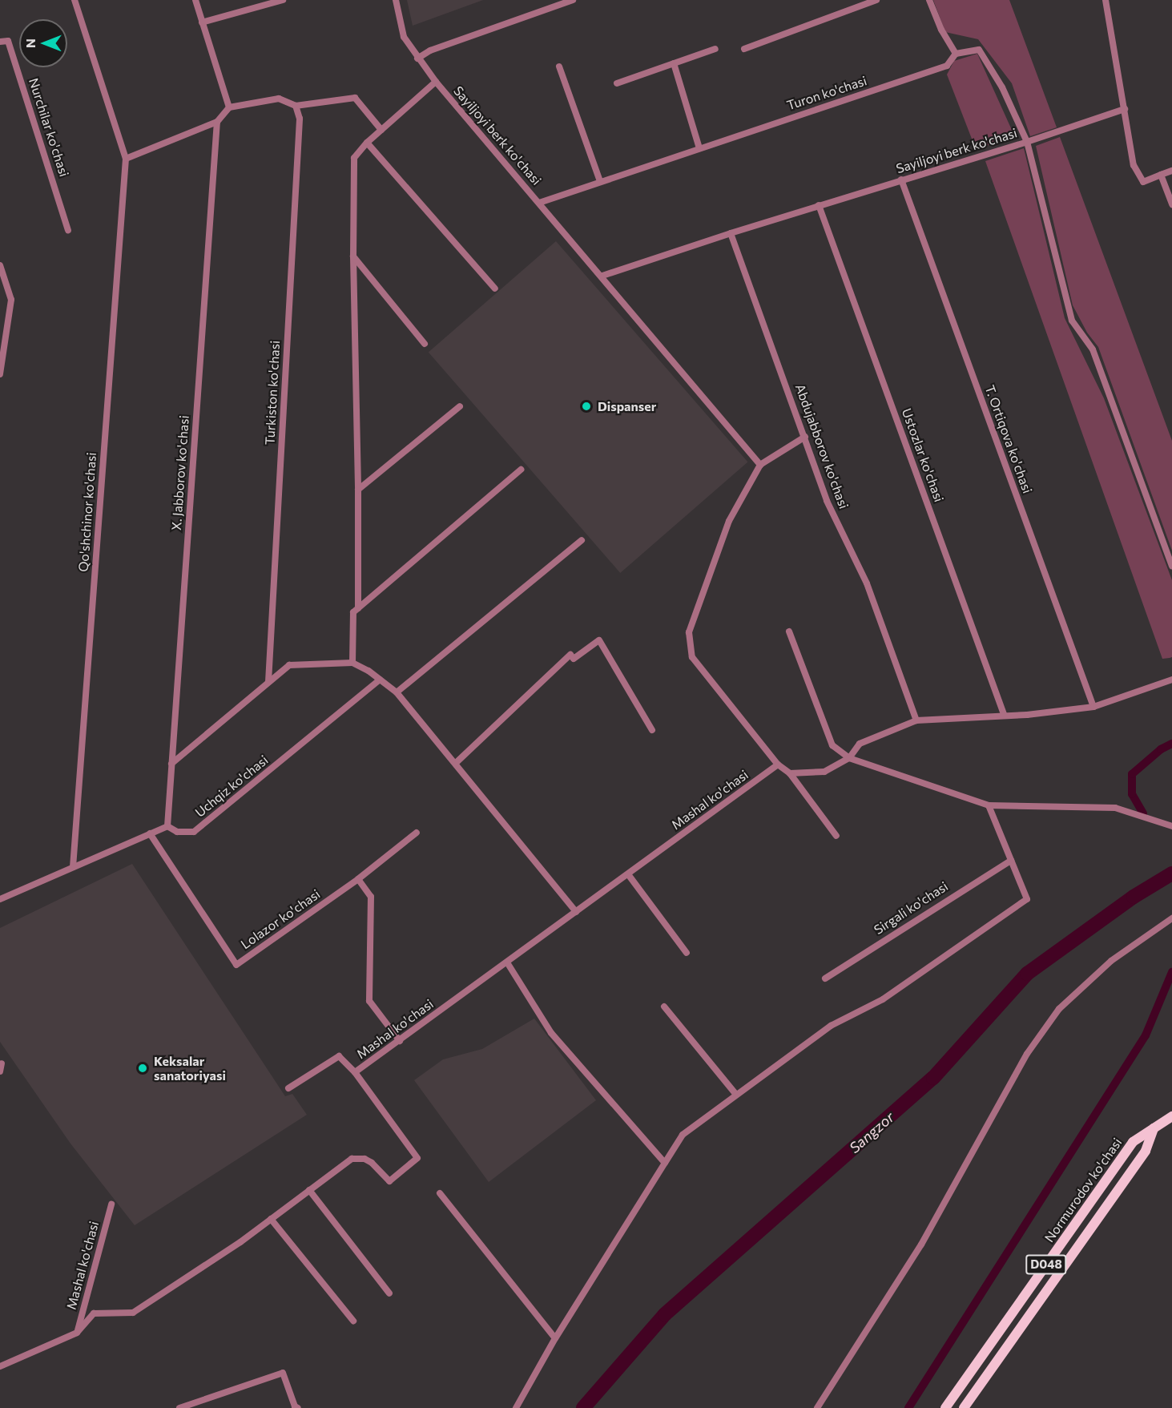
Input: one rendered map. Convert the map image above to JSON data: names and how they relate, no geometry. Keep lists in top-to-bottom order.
{
  "streets": {
    "main road": ["Normurodov ko'chasi", "D048"],
    "street": [
      "Turon ko'chasi",
      "Nurchilar ko'chasi",
      "Sayiljoyi berk ko'chasi",
      "Turkiston ko'chasi",
      "T. Ortiqova ko'chasi",
      "Abdujabborov ko'chasi",
      "Ustozlar ko'chasi",
      "X. Jabborov ko'chasi",
      "Qo'shchinor ko'chasi",
      "Uchqiz ko'chasi",
      "Mashal ko'chasi",
      "Sirgali ko'chasi",
      "Lolazor ko'chasi"
    ]
  },
  "crossings": [
    ["Turon ko'chasi", "Sayiljoyi berk ko'chasi"],
    ["Sayiljoyi berk ko'chasi", "T. Ortiqova ko'chasi"],
    ["Sayiljoyi berk ko'chasi", "Abdujabborov ko'chasi"],
    ["Sayiljoyi berk ko'chasi", "Ustozlar ko'chasi"],
    ["X. Jabborov ko'chasi", "Uchqiz ko'chasi"],
    ["Normurodov ko'chasi", "D048"]
  ],
  "water": ["Sangzor"],
  "places": ["Dispanser", "Keksalar sanatoriyasi"],
  "north": "left"
}
